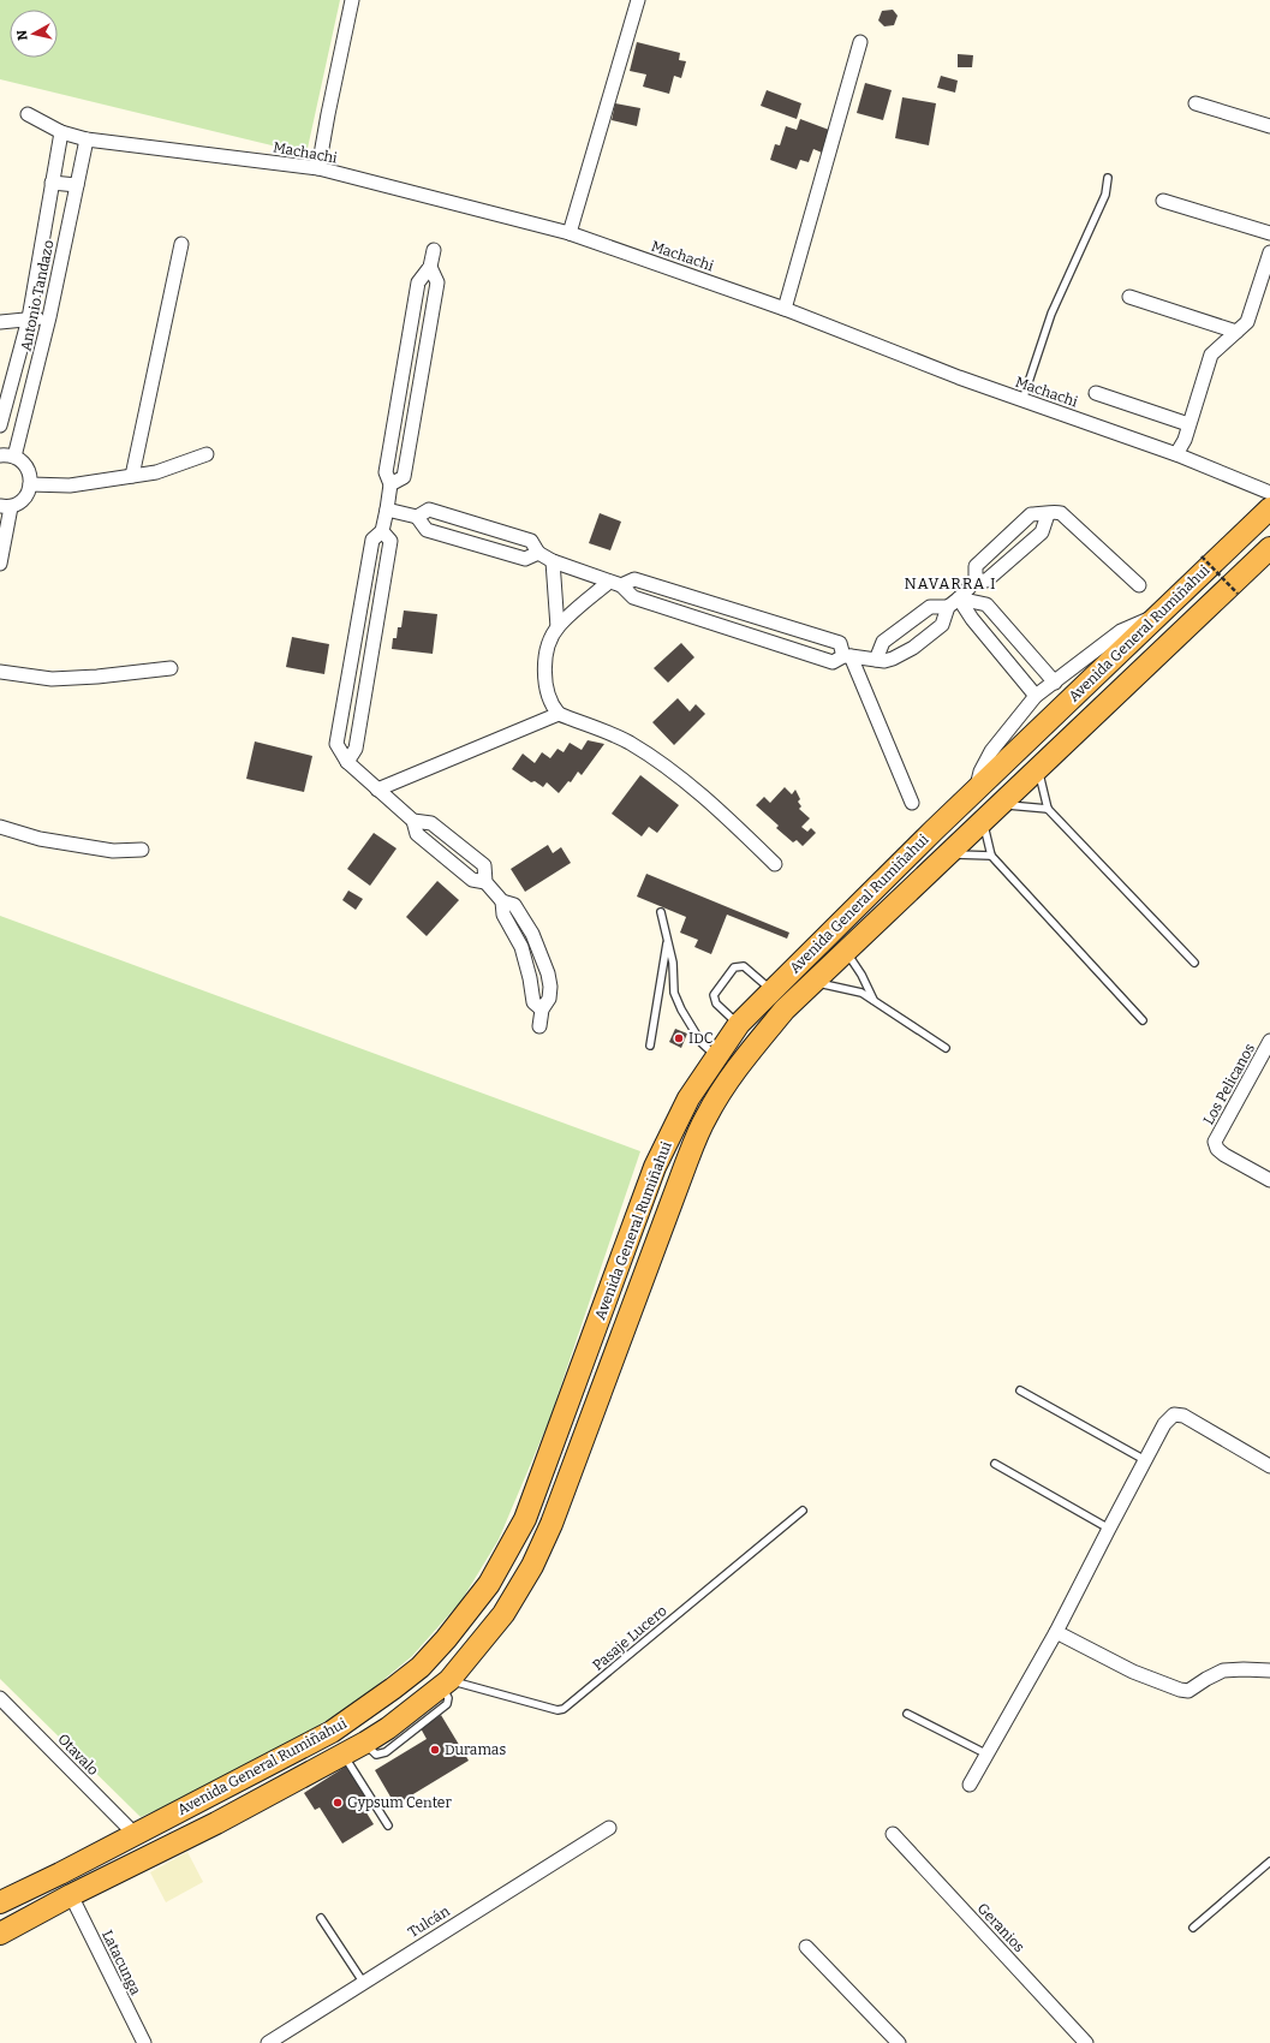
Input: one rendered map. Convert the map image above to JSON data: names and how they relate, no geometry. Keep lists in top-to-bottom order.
{
  "streets": {
    "highway": ["Avenida General Rumiñahui"],
    "street": [
      "Machachi",
      "Antonio Tandazo",
      "Los Pelicanos",
      "Otavalo",
      "Tulcán",
      "Geranios",
      "Latacunga"
    ],
    "lane": ["Pasaje Lucero"]
  },
  "crossings": [
    ["Machachi", "Antonio Tandazo"],
    ["Avenida General Rumiñahui", "Pasaje Lucero"],
    ["Avenida General Rumiñahui", "Otavalo"],
    ["Avenida General Rumiñahui", "Latacunga"]
  ],
  "districts": ["NAVARRA I"],
  "places": ["IDC", "Duramas", "Gypsum Center"],
  "north": "left"
}
